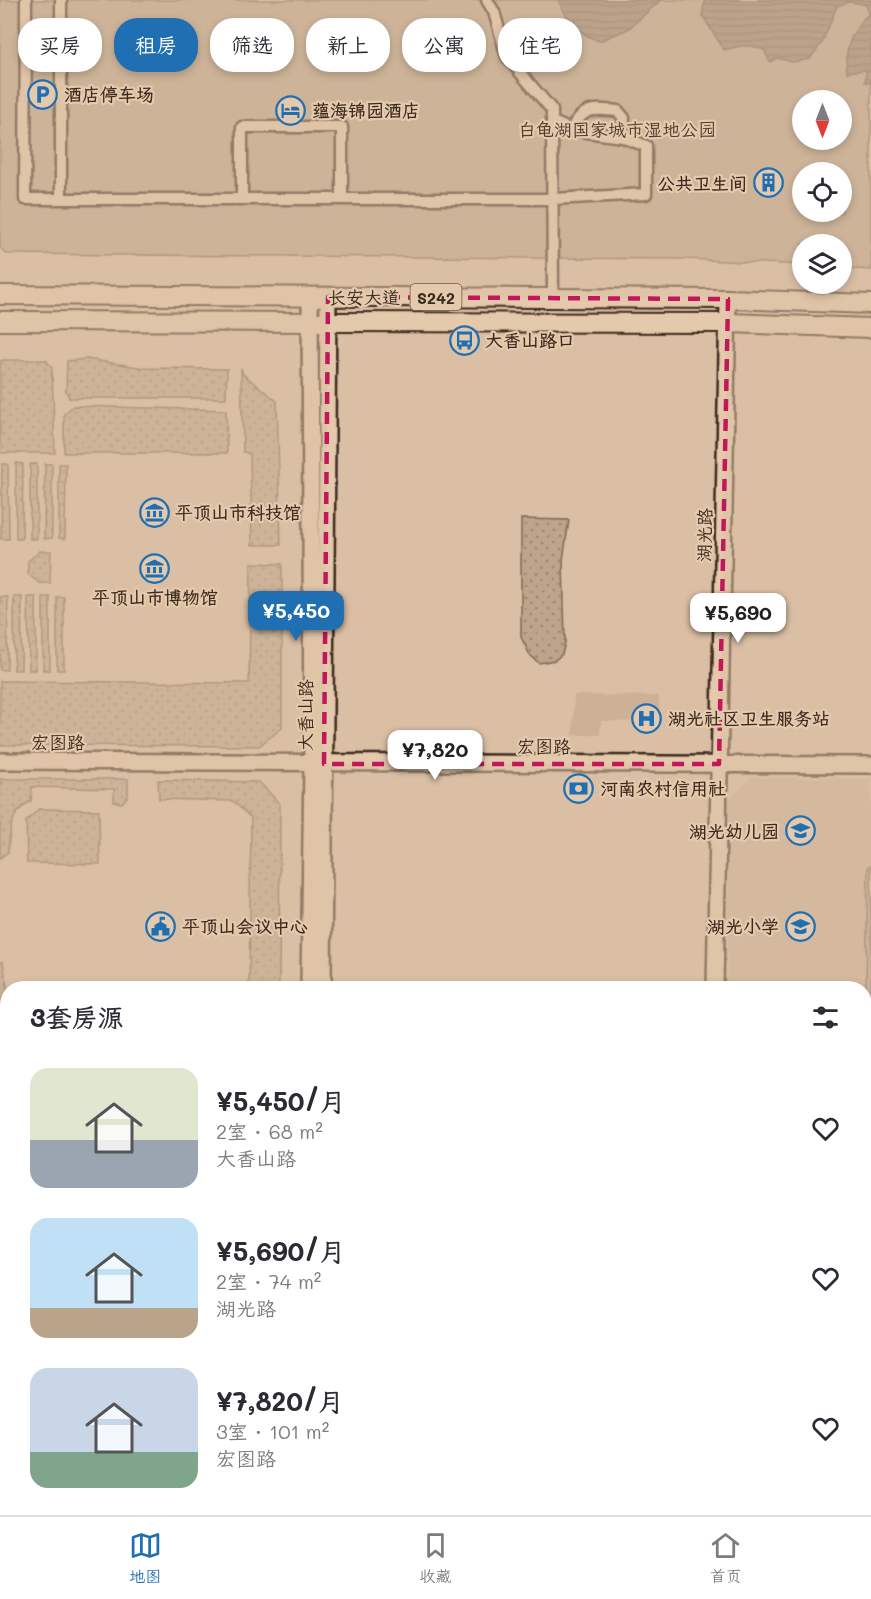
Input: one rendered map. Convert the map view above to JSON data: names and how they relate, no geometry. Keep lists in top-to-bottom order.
{
  "streets": {
    "main road": ["长安大道", "S242"],
    "street": ["湖光路", "大香山路", "宏图路"]
  },
  "crossings": [
    ["长安大道", "湖光路"],
    ["长安大道", "大香山路"],
    ["湖光路", "宏图路"],
    ["大香山路", "宏图路"]
  ],
  "parks": ["白龟湖国家城市湿地公园"],
  "places": {
    "parking": ["酒店停车场"],
    "hotel": ["蕴海锦园酒店"],
    "building": ["公共卫生间"],
    "bus stop": ["大香山路口"],
    "museum": ["平顶山市科技馆", "平顶山市博物馆"],
    "hospital": ["湖光社区卫生服务站"],
    "bank": ["河南农村信用社"],
    "school or university": ["湖光幼儿园", "湖光小学"],
    "public building": ["平顶山会议中心"]
  },
  "north": "bottom",
  "page": {
    "chip": [
      "买房",
      "租房",
      "筛选",
      "新上",
      "公寓",
      "住宅"
    ],
    "price": ["¥5,450", "¥5,690", "¥7,820"],
    "heading": "3套房源",
    "list": [
      {
        "name": "¥5,450/月",
        "note": "2室 · 68 m² · 大香山路"
      },
      {
        "name": "¥5,690/月",
        "note": "2室 · 74 m² · 湖光路"
      },
      {
        "name": "¥7,820/月",
        "note": "3室 · 101 m² · 宏图路"
      }
    ],
    "tabs": ["地图", "收藏", "首页"]
  }
}
